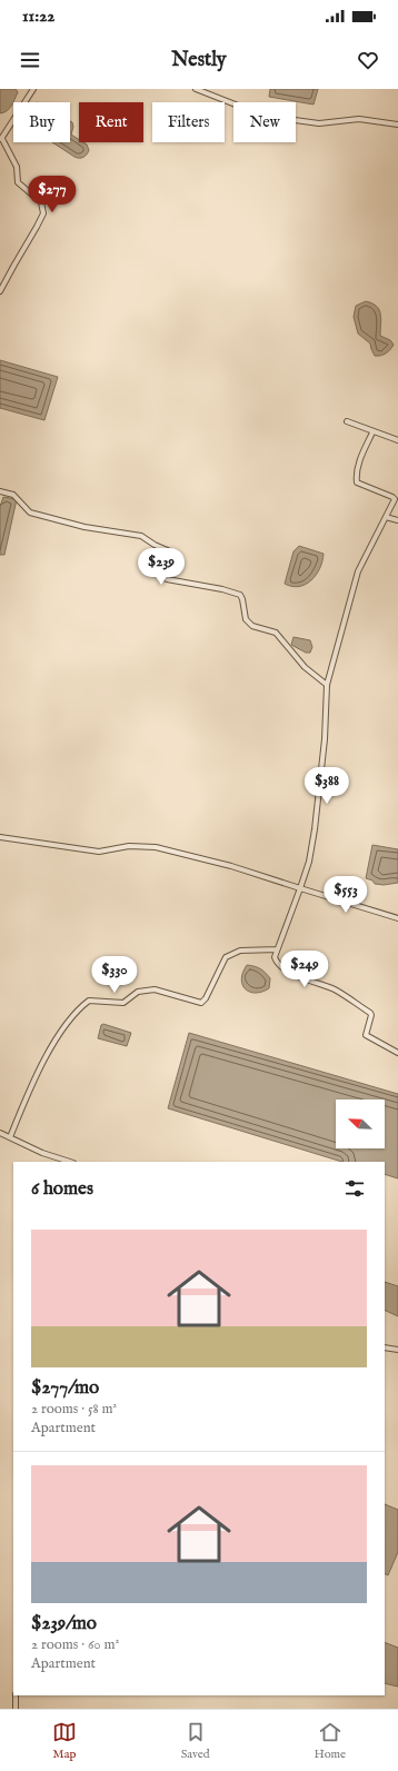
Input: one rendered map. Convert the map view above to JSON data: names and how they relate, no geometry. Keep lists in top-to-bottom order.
{
  "north": "top left",
  "page": {
    "status": "11:22",
    "header": "Nestly",
    "chip": [
      "Buy",
      "Rent",
      "Filters",
      "New"
    ],
    "price": [
      "$277",
      "$239",
      "$388",
      "$553",
      "$249",
      "$330"
    ],
    "heading": "6 homes",
    "list": [
      {
        "name": "$277/mo",
        "note": "2 rooms · 58 m² · Apartment"
      },
      {
        "name": "$239/mo",
        "note": "2 rooms · 60 m² · Apartment"
      }
    ],
    "tabs": ["Map", "Saved", "Home"]
  }
}
